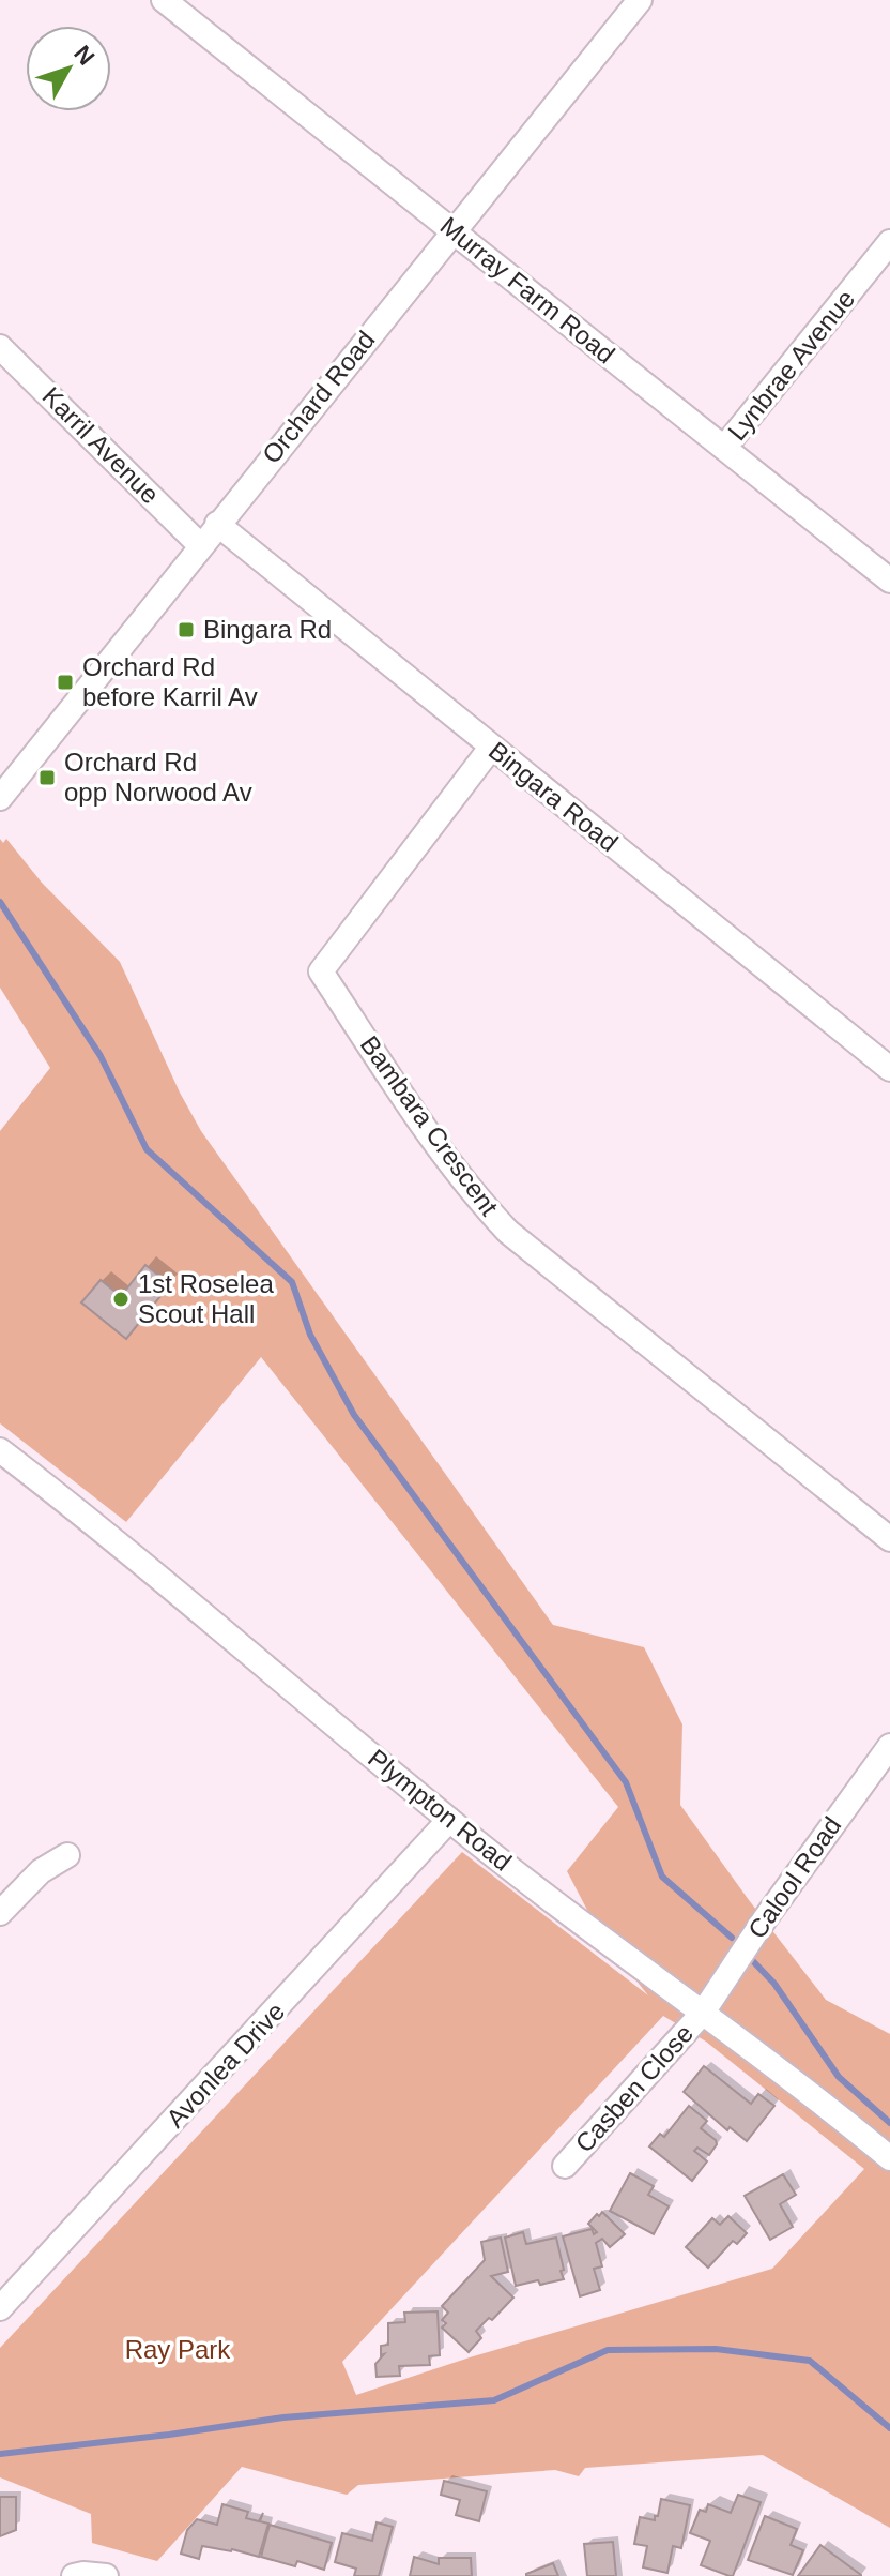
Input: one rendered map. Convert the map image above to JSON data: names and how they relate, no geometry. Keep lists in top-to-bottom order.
{
  "streets": {
    "street": [
      "Murray Farm Road",
      "Lynbrae Avenue",
      "Orchard Road",
      "Karril Avenue",
      "Bingara Road",
      "Bambara Crescent",
      "Plympton Road",
      "Calool Road",
      "Avonlea Drive",
      "Casben Close"
    ]
  },
  "crossings": [
    ["Murray Farm Road", "Lynbrae Avenue"],
    ["Murray Farm Road", "Orchard Road"],
    ["Orchard Road", "Karril Avenue"],
    ["Orchard Road", "Bingara Road"],
    ["Bingara Road", "Bambara Crescent"],
    ["Plympton Road", "Calool Road"],
    ["Plympton Road", "Avonlea Drive"],
    ["Plympton Road", "Casben Close"],
    ["Calool Road", "Casben Close"]
  ],
  "parks": ["Ray Park"],
  "places": {
    "transit": ["Bingara Rd", "Orchard Rd before Karril Av", "Orchard Rd opp Norwood Av"],
    "other": ["1st Roselea Scout Hall"]
  },
  "north": "top right"
}
